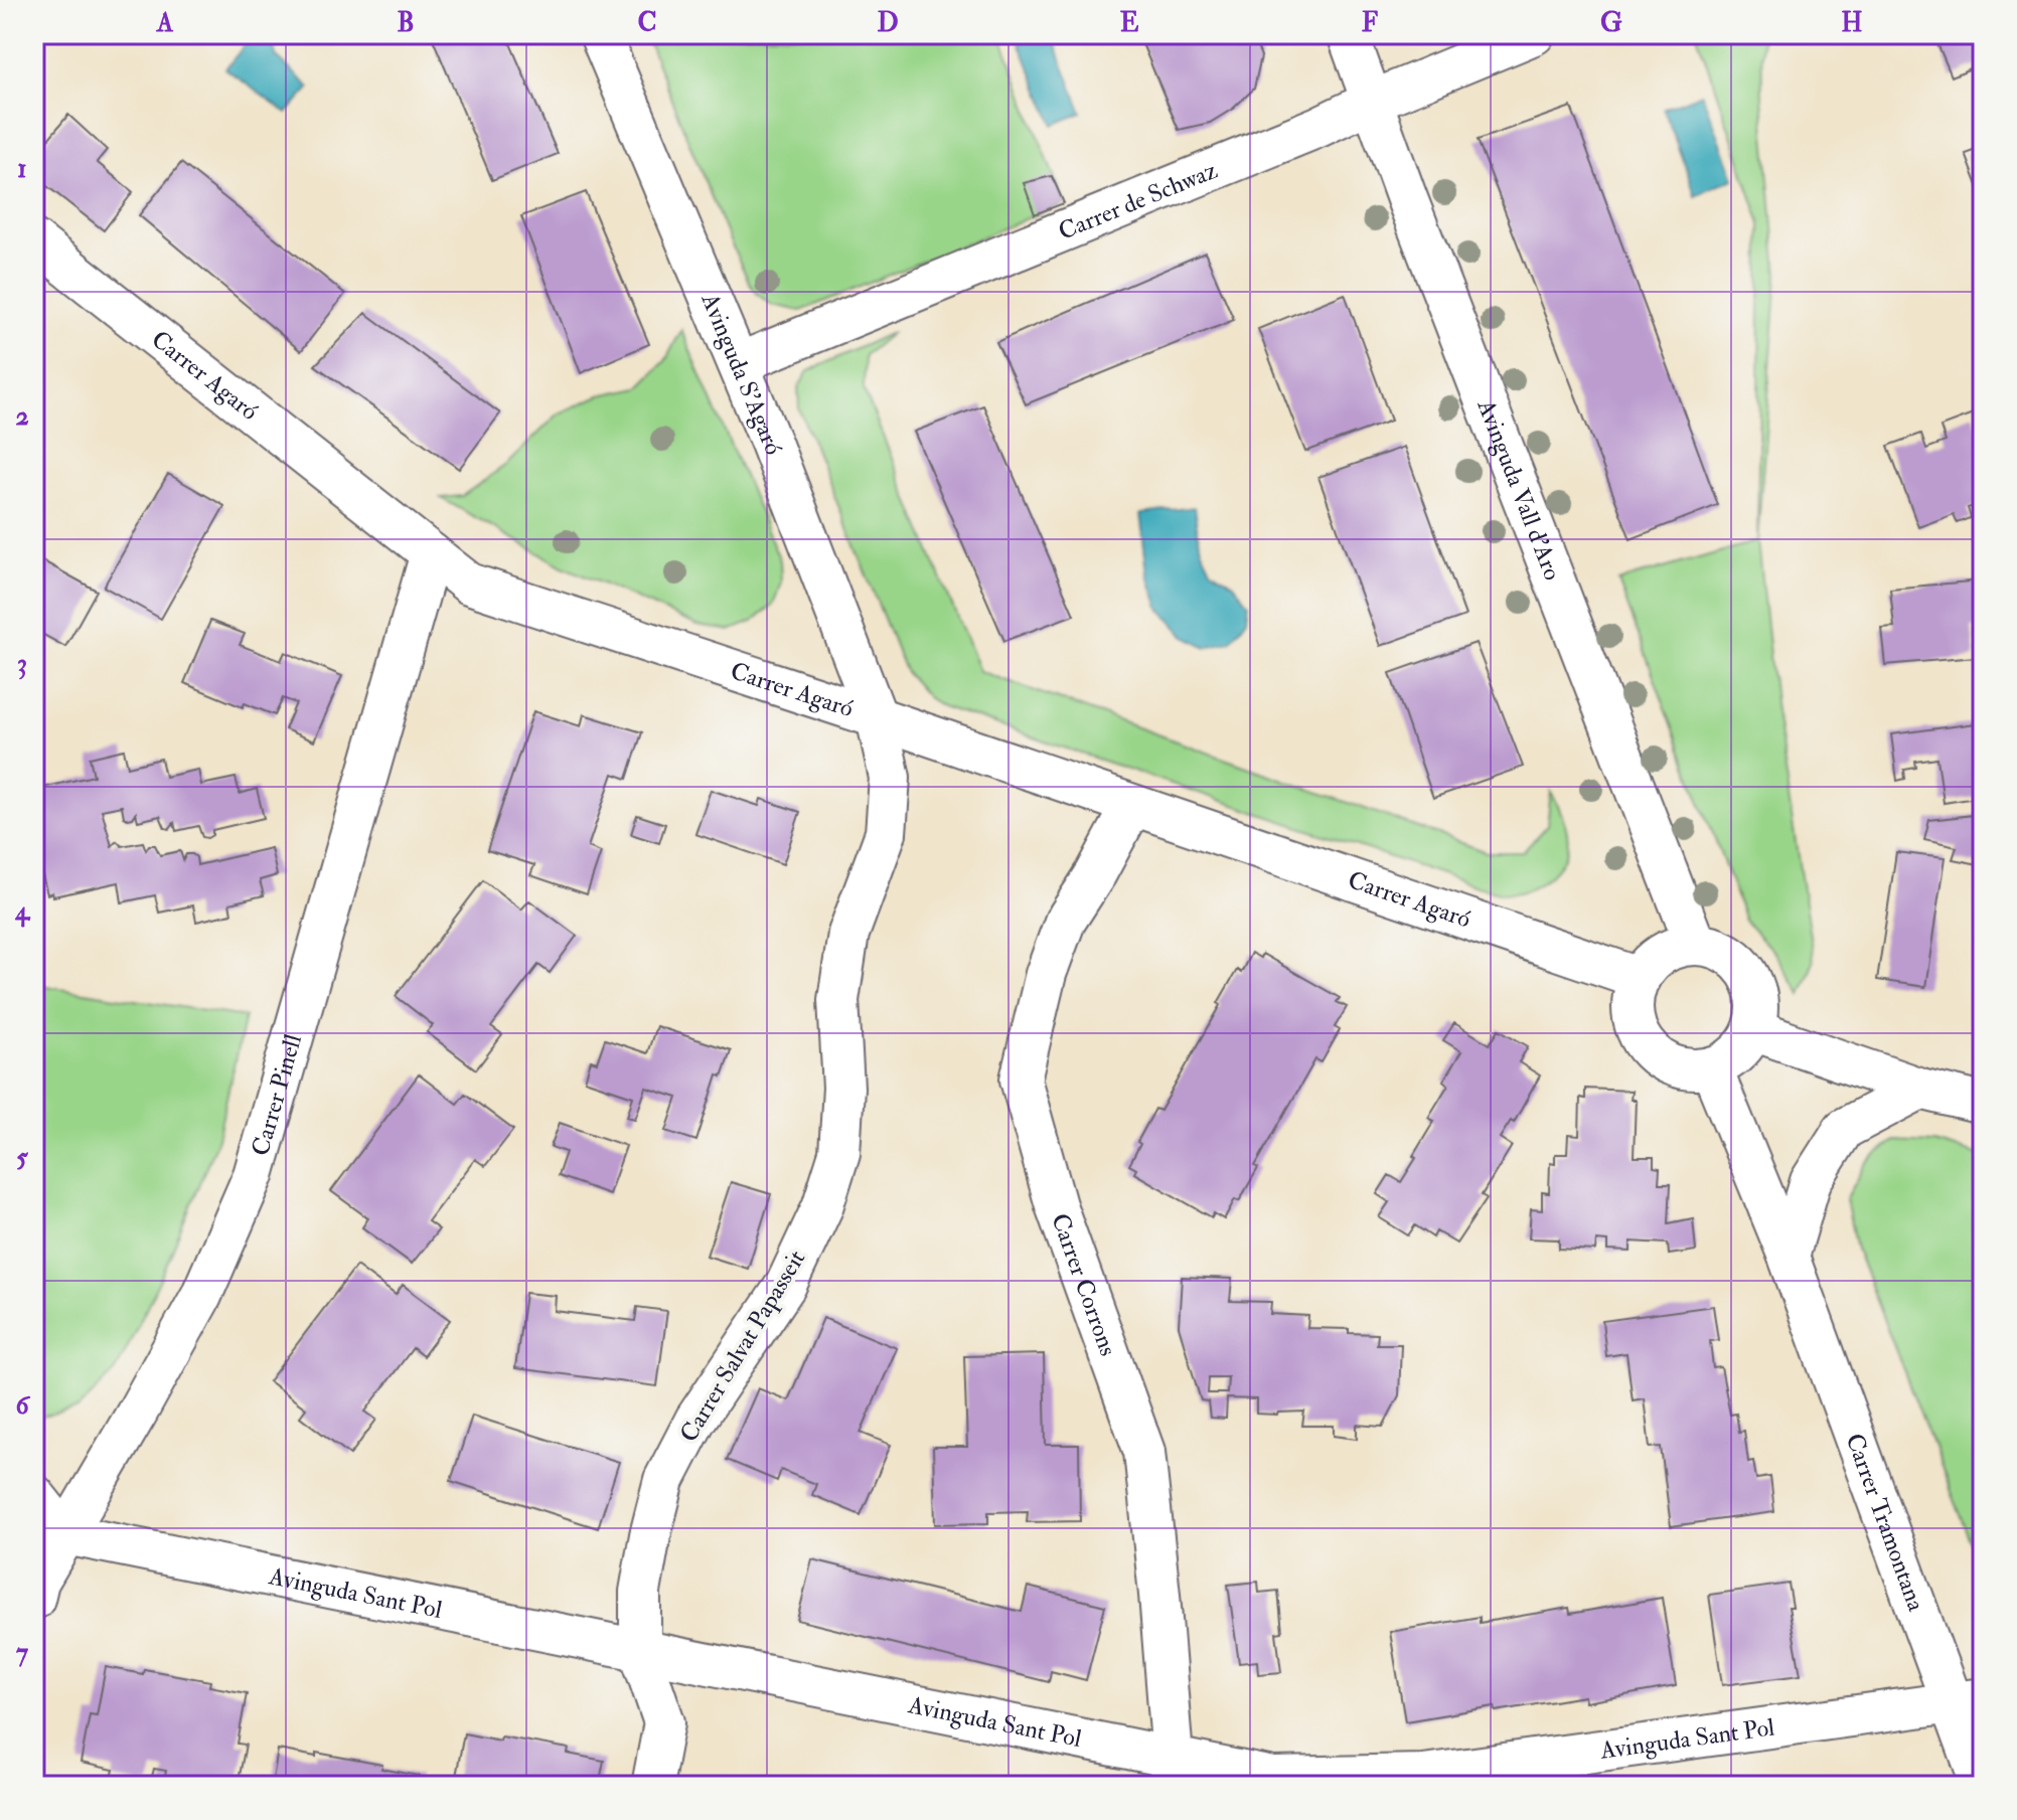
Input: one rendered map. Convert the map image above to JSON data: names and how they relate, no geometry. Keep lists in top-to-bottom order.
{
  "streets": {
    "street": [
      "Carrer de Schwaz",
      "Avinguda S'Agaró",
      "Carrer Agaró",
      "Avinguda Vall d'Aro",
      "Carrer Pinell",
      "Carrer Corrons",
      "Carrer Salvat Papasseit",
      "Carrer Tramontana",
      "Avinguda Sant Pol"
    ]
  },
  "crossings": [
    ["Carrer de Schwaz", "Avinguda S'Agaró"],
    ["Carrer de Schwaz", "Avinguda Vall d'Aro"],
    ["Avinguda S'Agaró", "Carrer Agaró"],
    ["Avinguda S'Agaró", "Carrer Salvat Papasseit"],
    ["Carrer Agaró", "Avinguda Vall d'Aro"],
    ["Carrer Agaró", "Carrer Pinell"],
    ["Carrer Agaró", "Carrer Corrons"],
    ["Carrer Agaró", "Carrer Salvat Papasseit"],
    ["Carrer Agaró", "Carrer Tramontana"],
    ["Avinguda Vall d'Aro", "Carrer Tramontana"],
    ["Carrer Pinell", "Avinguda Sant Pol"],
    ["Carrer Corrons", "Avinguda Sant Pol"],
    ["Carrer Salvat Papasseit", "Avinguda Sant Pol"],
    ["Carrer Tramontana", "Avinguda Sant Pol"]
  ],
  "grid": {
    "columns": [
      "A",
      "B",
      "C",
      "D",
      "E",
      "F",
      "G",
      "H"
    ],
    "rows": [
      "1",
      "2",
      "3",
      "4",
      "5",
      "6",
      "7"
    ]
  }
}
